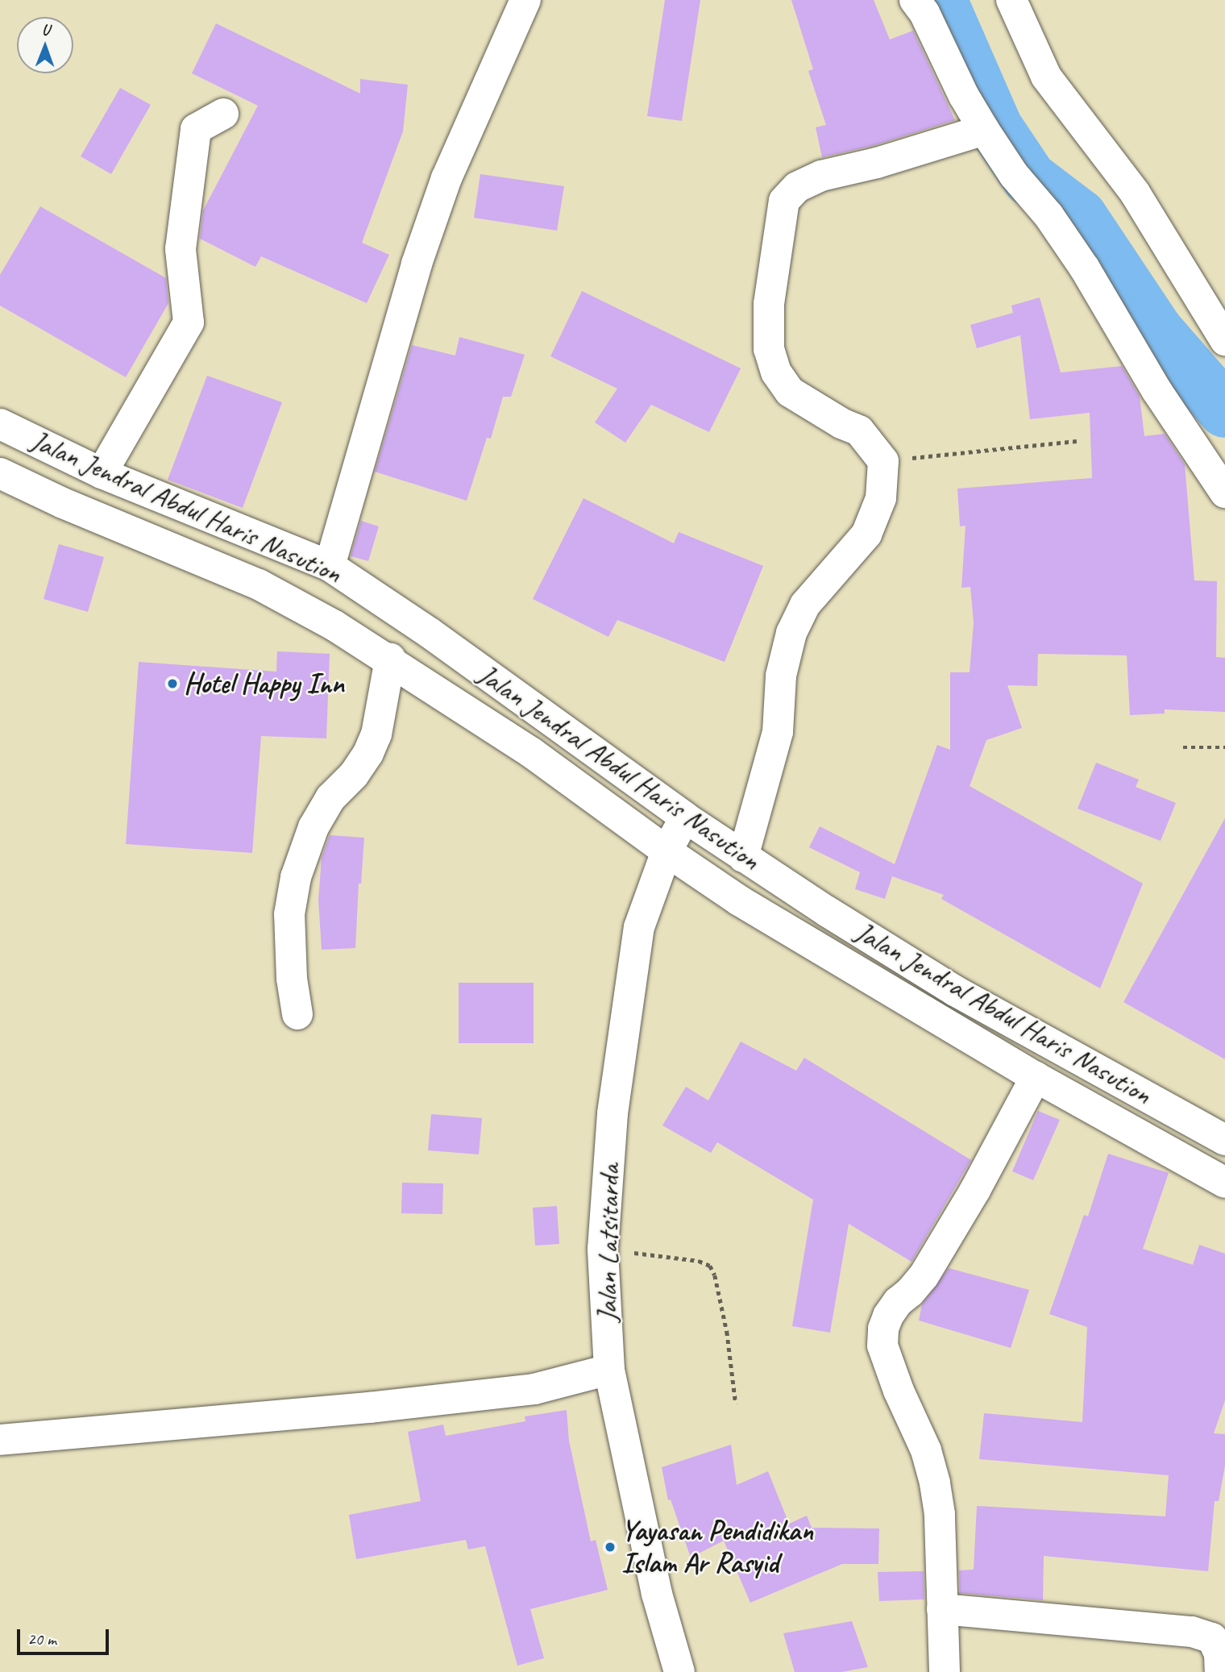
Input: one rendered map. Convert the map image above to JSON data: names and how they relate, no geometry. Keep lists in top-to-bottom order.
{
  "streets": {
    "main road": ["Jalan Jendral Abdul Haris Nasution", "Jalan Latsitarda"]
  },
  "crossings": [
    ["Jalan Jendral Abdul Haris Nasution", "Jalan Latsitarda"]
  ],
  "places": ["Hotel Happy Inn", "Yayasan Pendidikan Islam Ar Rasyid"],
  "scale_bar": "20 m",
  "north": "top"
}
